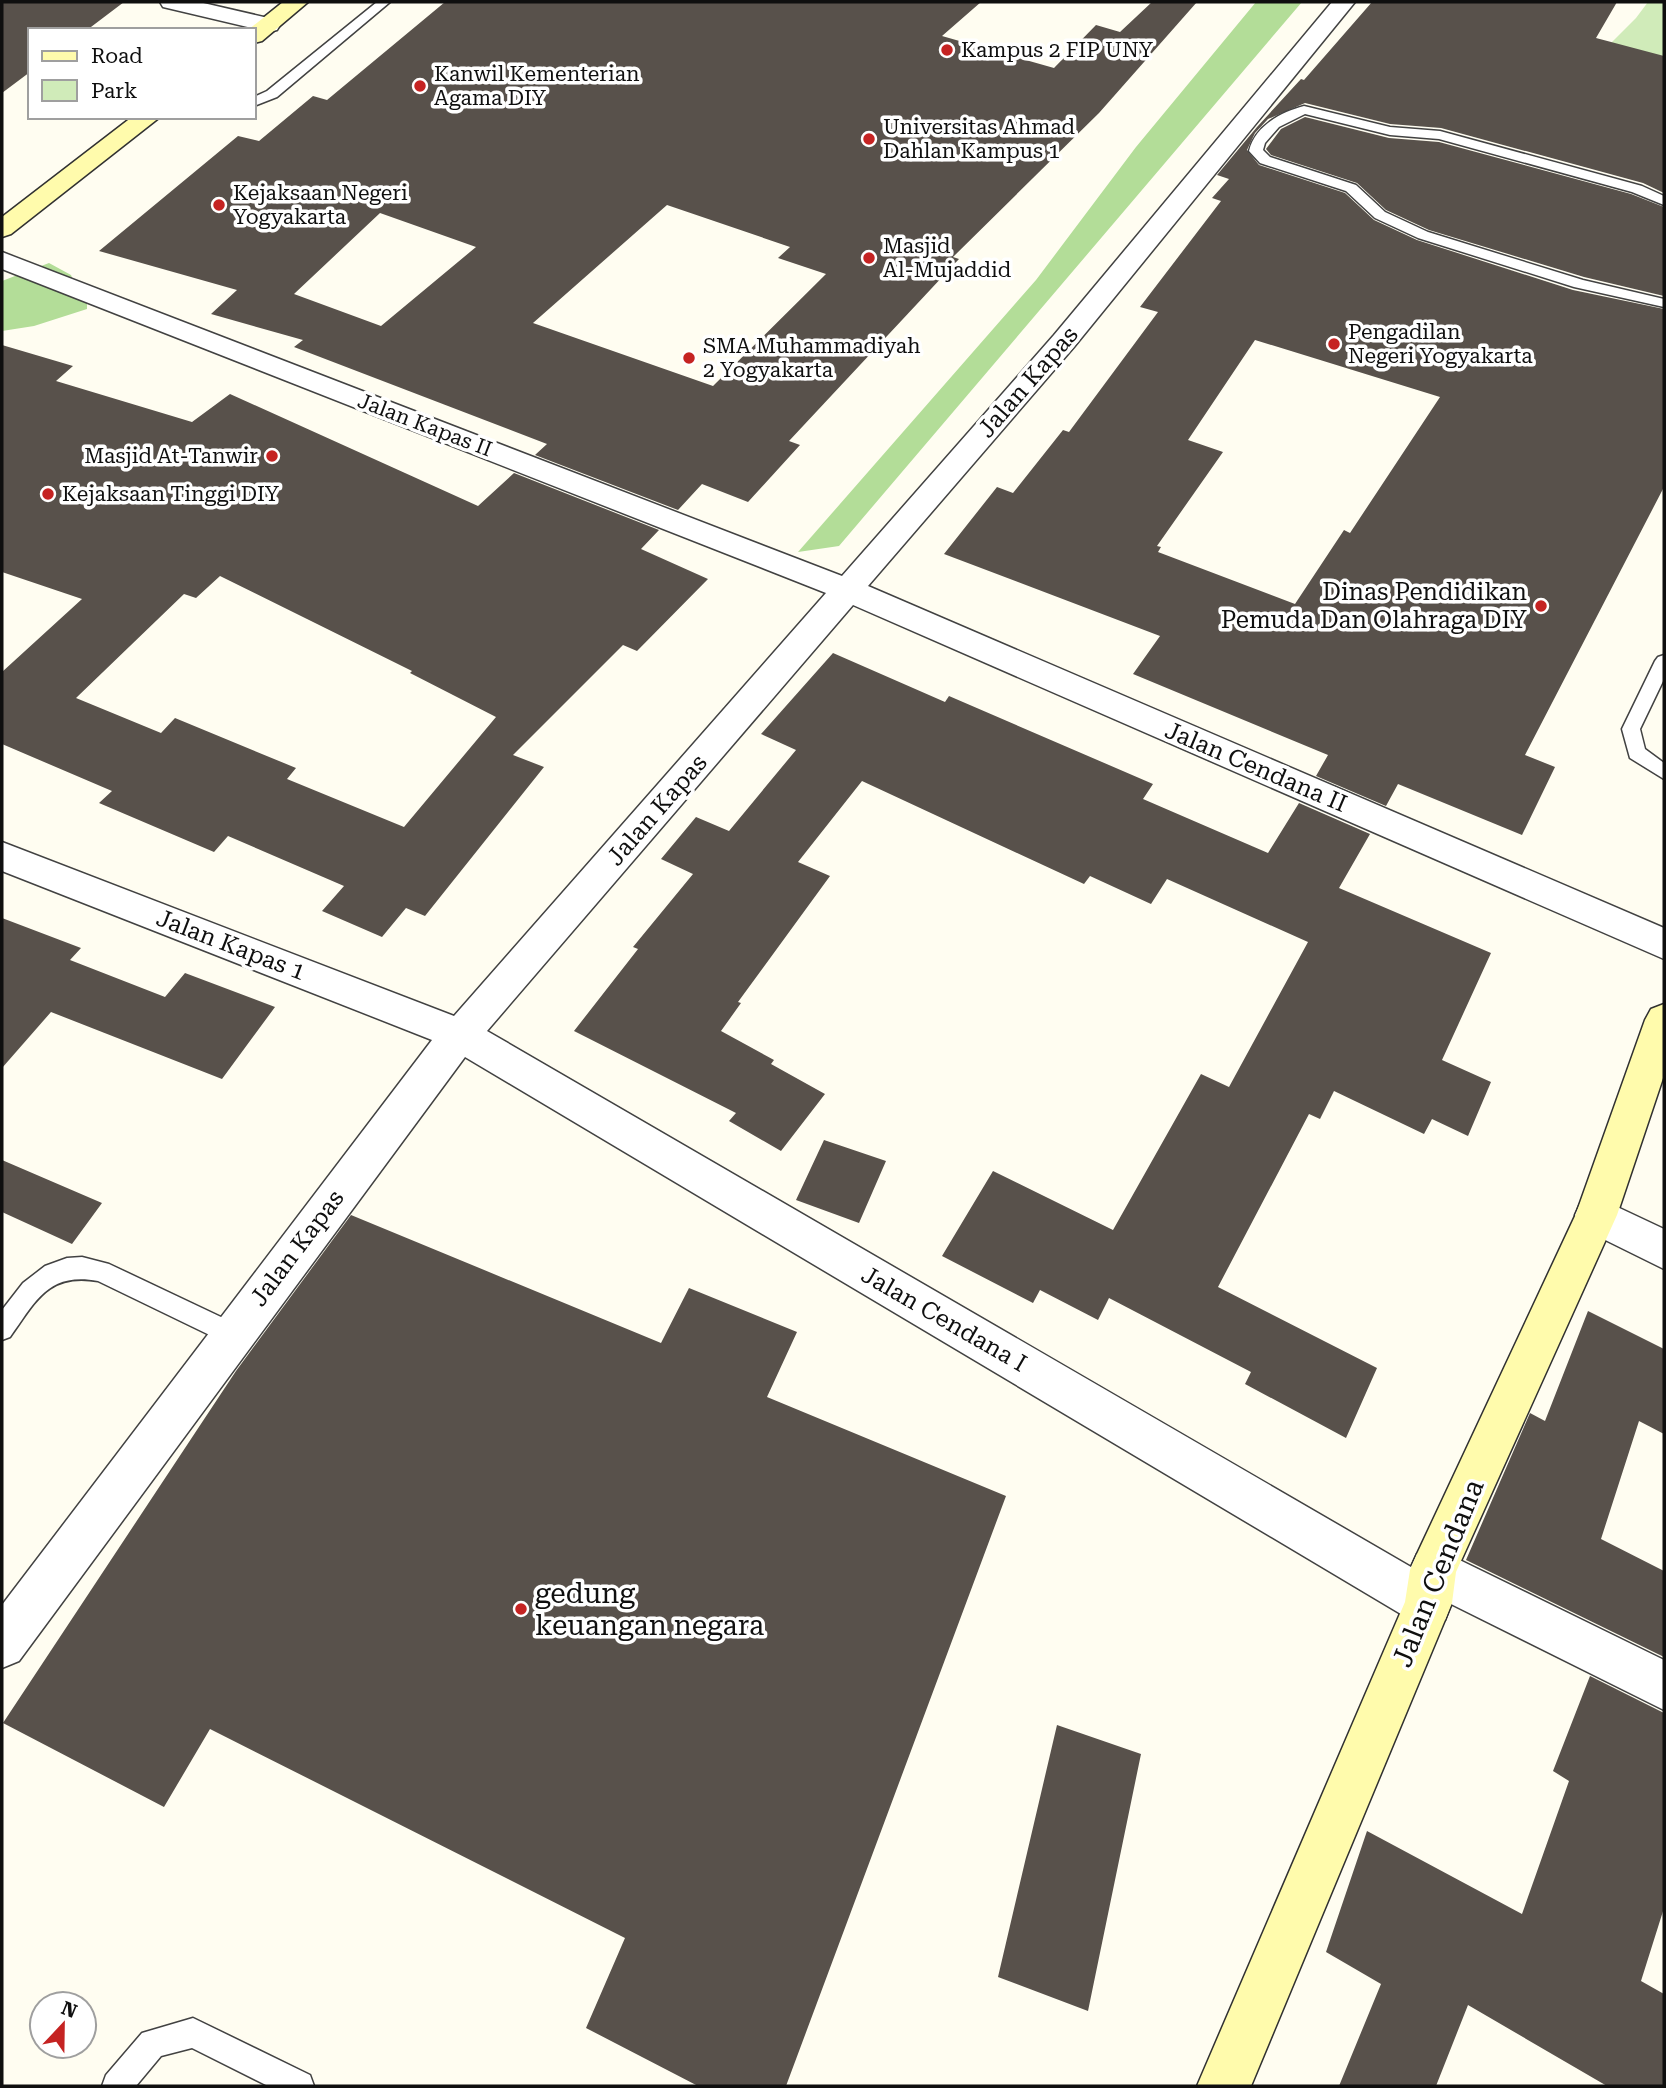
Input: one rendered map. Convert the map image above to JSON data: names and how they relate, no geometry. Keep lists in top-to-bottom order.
{
  "streets": {
    "main road": ["Jalan Cendana"],
    "street": [
      "Jalan Kapas",
      "Jalan Kapas II",
      "Jalan Cendana II",
      "Jalan Kapas 1",
      "Jalan Cendana I"
    ]
  },
  "crossings": [
    ["Jalan Kapas", "Jalan Kapas II"],
    ["Jalan Kapas", "Jalan Cendana II"],
    ["Jalan Kapas", "Jalan Kapas 1"],
    ["Jalan Kapas", "Jalan Cendana I"],
    ["Jalan Kapas II", "Jalan Cendana II"],
    ["Jalan Kapas 1", "Jalan Cendana I"],
    ["Jalan Cendana I", "Jalan Cendana"]
  ],
  "places": [
    "Kampus 2 FIP UNY",
    "Kanwil Kementerian Agama DIY",
    "Universitas Ahmad Dahlan Kampus 1",
    "Kejaksaan Negeri Yogyakarta",
    "Masjid Al-Mujaddid",
    "Pengadilan Negeri Yogyakarta",
    "SMA Muhammadiyah 2 Yogyakarta",
    "Masjid At-Tanwir",
    "Kejaksaan Tinggi DIY",
    "Dinas Pendidikan Pemuda Dan Olahraga DIY",
    "gedung keuangan negara"
  ],
  "legend": ["Road", "Park"],
  "north": "top"
}
